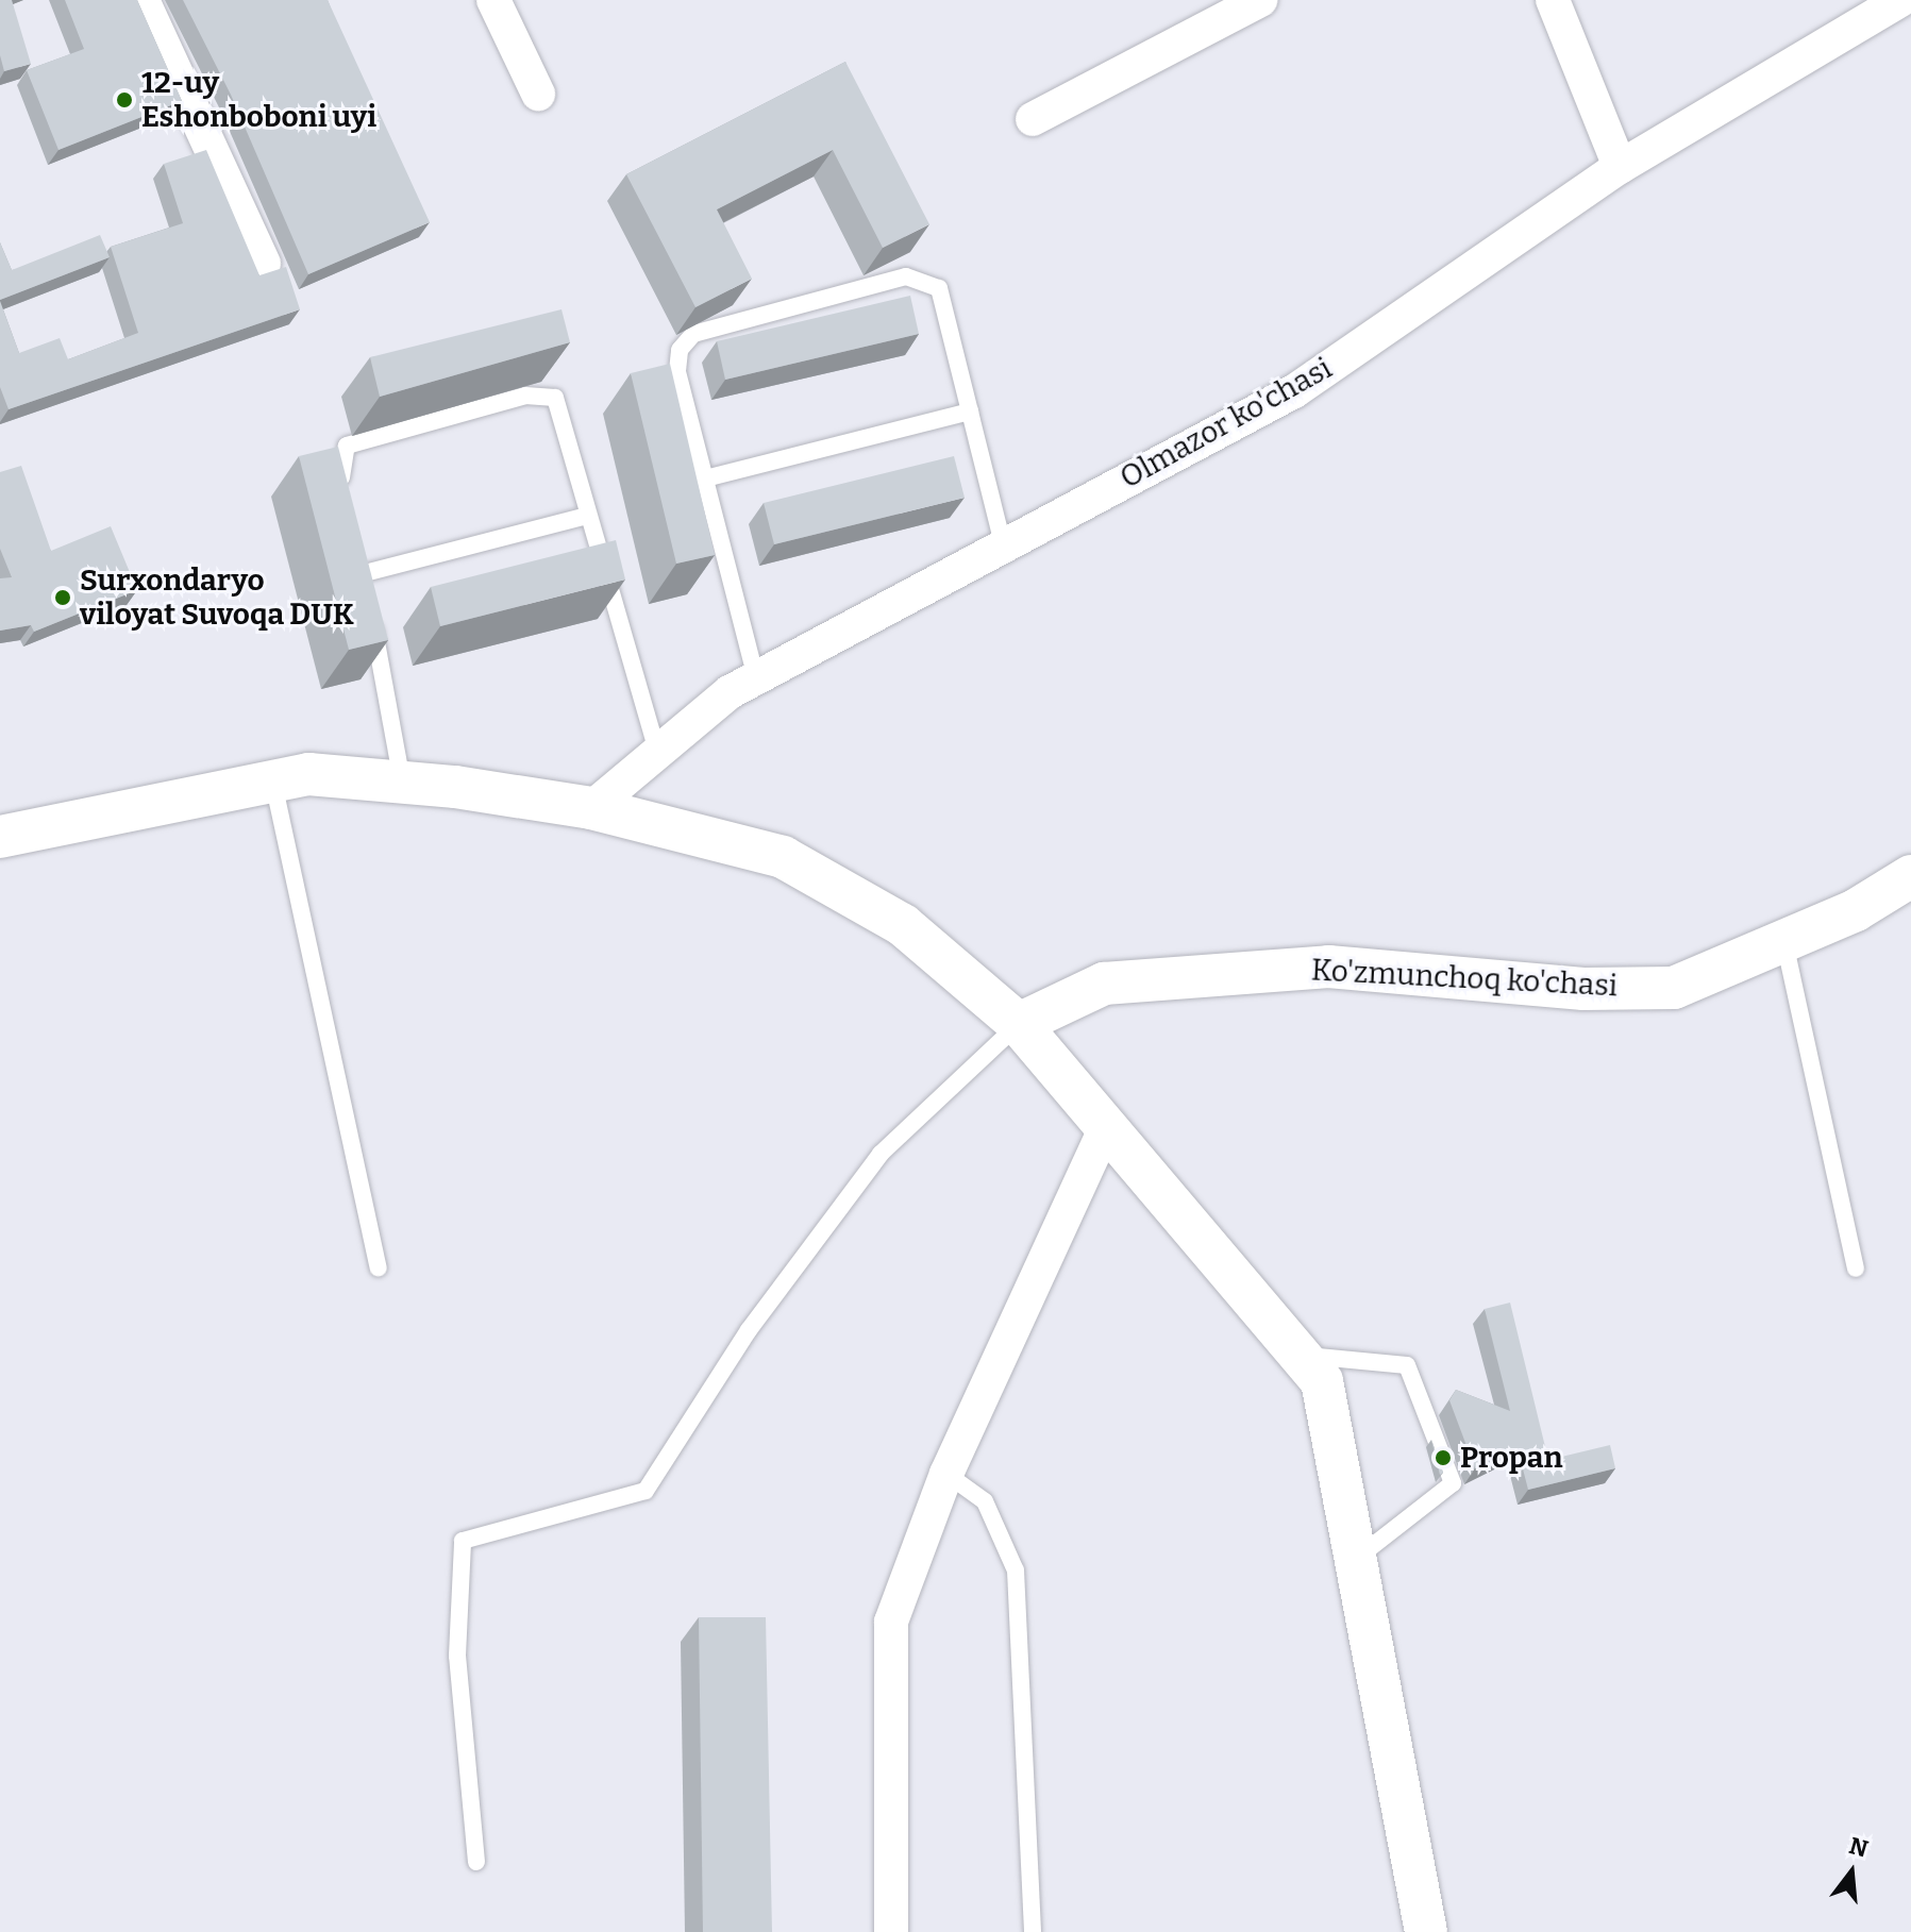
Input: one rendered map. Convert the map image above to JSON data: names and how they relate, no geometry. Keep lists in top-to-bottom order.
{
  "streets": {
    "street": ["Olmazor ko'chasi", "Ko'zmunchoq ko'chasi"]
  },
  "places": ["12-uy Eshonboboni uyi", "Surxondaryo viloyat Suvoqa DUK", "Propan"],
  "north": "top"
}
